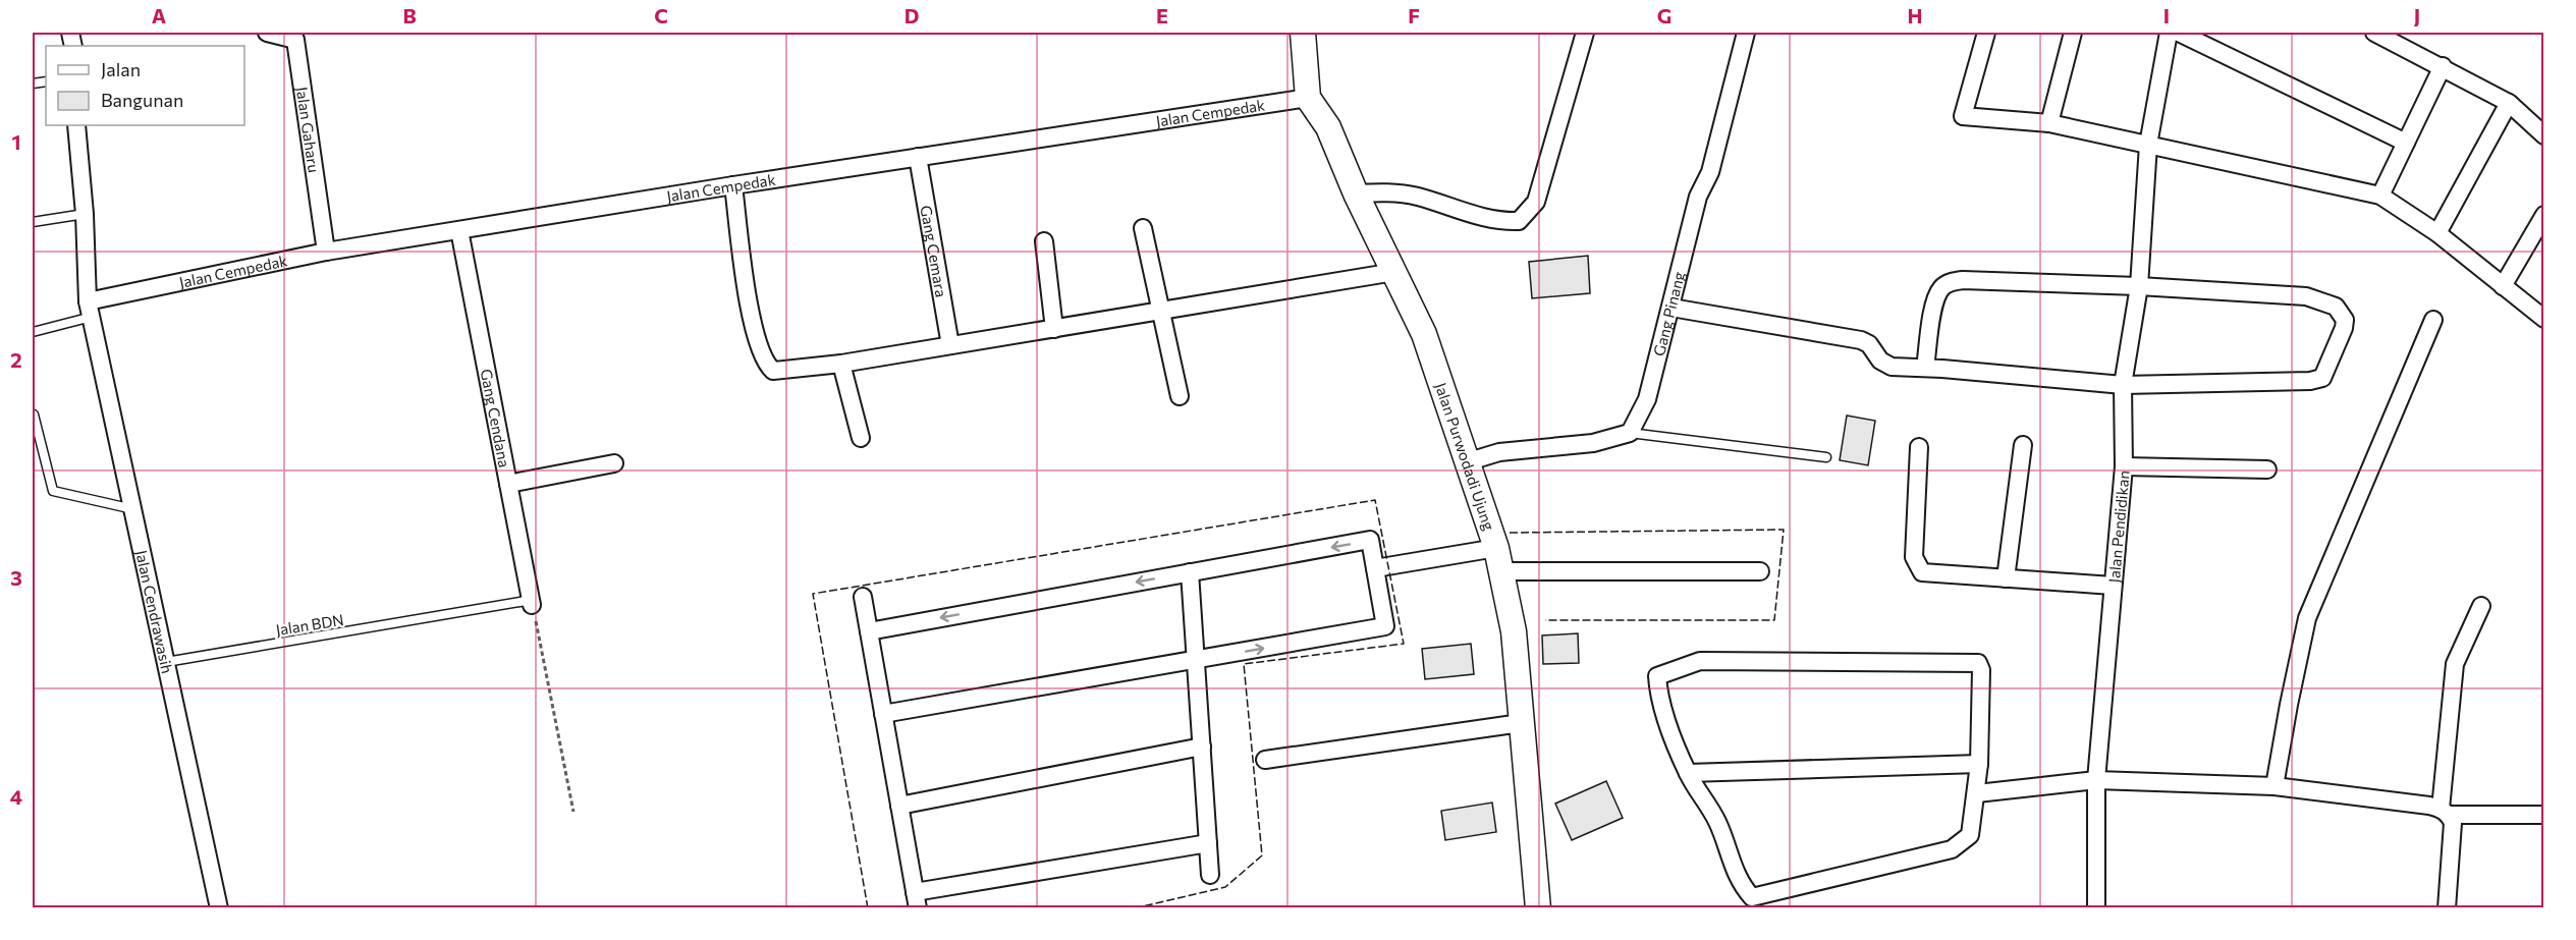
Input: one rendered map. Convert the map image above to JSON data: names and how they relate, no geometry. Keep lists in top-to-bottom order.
{
  "streets": {
    "street": [
      "Jalan Cempedak",
      "Jalan Gaharu",
      "Gang Cemara",
      "Gang Pinang",
      "Gang Cendana",
      "Jalan Purwodadi Ujung",
      "Jalan Pendidikan",
      "Jalan Cendrawasih"
    ],
    "lane": ["Jalan BDN"]
  },
  "crossings": [
    ["Jalan Cempedak", "Jalan Gaharu"],
    ["Jalan Cempedak", "Gang Cemara"],
    ["Jalan Cempedak", "Gang Cendana"],
    ["Jalan Cempedak", "Jalan Purwodadi Ujung"],
    ["Jalan Cempedak", "Jalan Cendrawasih"],
    ["Gang Cendana", "Jalan BDN"],
    ["Jalan Cendrawasih", "Jalan BDN"]
  ],
  "legend": ["Jalan", "Bangunan"],
  "grid": {
    "columns": [
      "A",
      "B",
      "C",
      "D",
      "E",
      "F",
      "G",
      "H",
      "I",
      "J"
    ],
    "rows": [
      "1",
      "2",
      "3",
      "4"
    ]
  }
}
